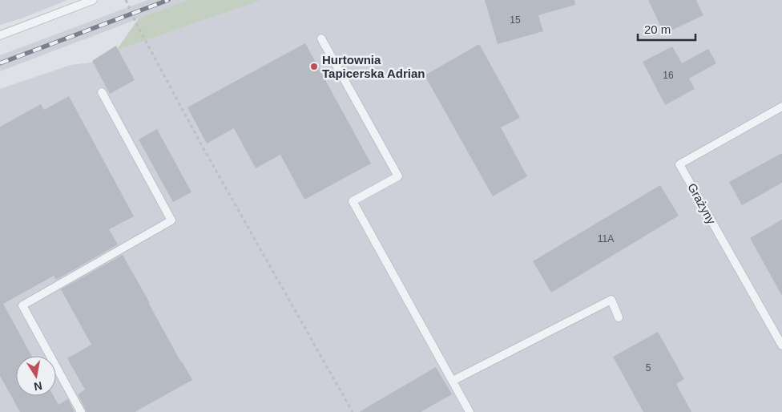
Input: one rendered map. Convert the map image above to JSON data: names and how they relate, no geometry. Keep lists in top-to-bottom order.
{
  "streets": {
    "lane": ["Grażyny"]
  },
  "places": ["Hurtownia Tapicerska Adrian"],
  "house_numbers": [
    "15",
    "16",
    "11A",
    "5"
  ],
  "scale_bar": "20 m",
  "north": "bottom"
}
